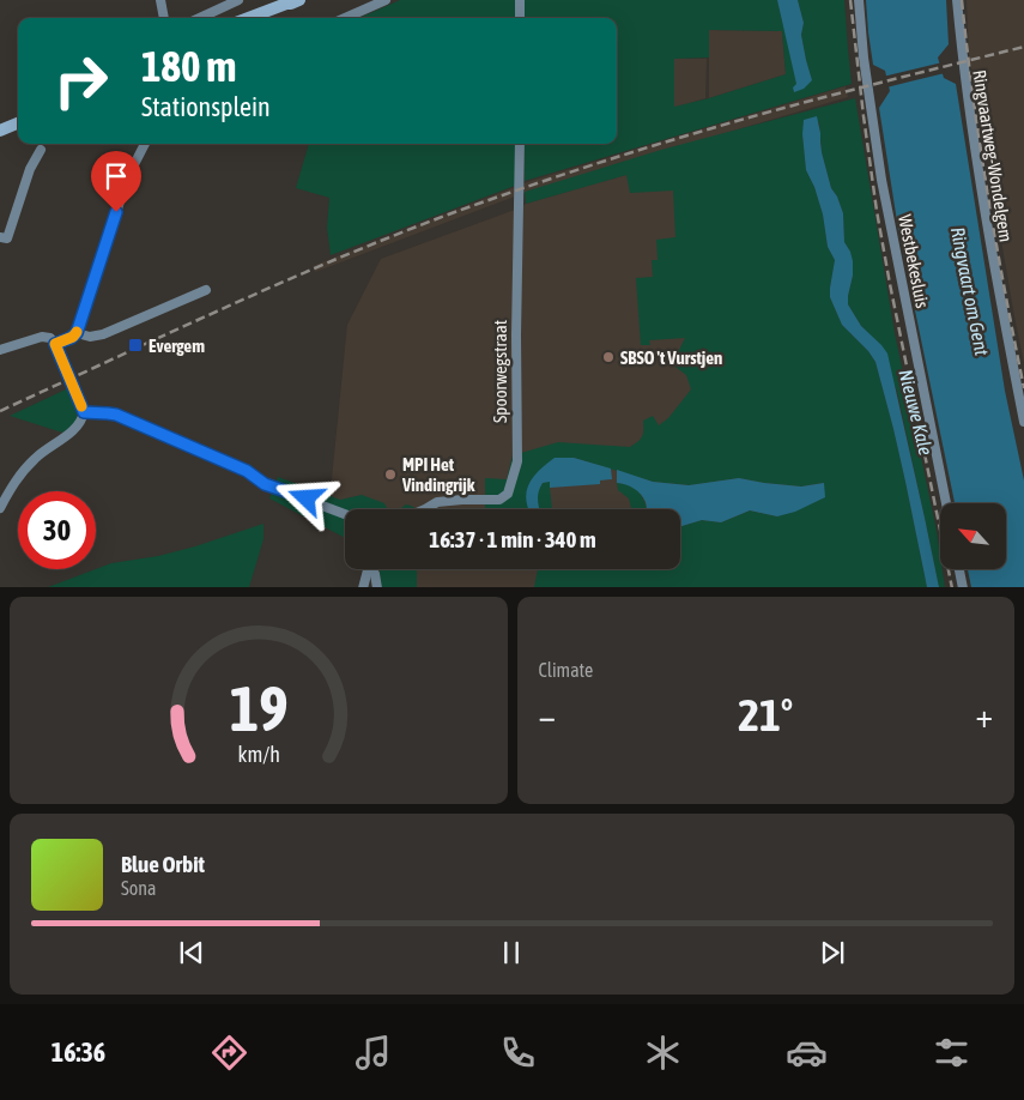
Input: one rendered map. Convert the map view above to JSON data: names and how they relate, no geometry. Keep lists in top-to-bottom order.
{
  "streets": {
    "street": ["Ringvaartweg-Wondelgem", "Westbekesluis", "Spoorwegstraat"]
  },
  "water": ["Ringvaart om Gent", "Nieuwe Kale"],
  "places": {
    "transit": ["Evergem"],
    "other": ["SBSO 't Vurstjen", "MPI Het Vindingrijk"]
  },
  "north": "top left",
  "page": {
    "turn": ["180 m", "Stationsplein"],
    "limit": "30",
    "trip": "16:37 · 1 min · 340 m",
    "tile": "Climate",
    "heat": ["−", "21°", "+"],
    "song": ["Blue Orbit", "Sona"],
    "tabs": "16:36",
    "gauge": ["19", "km/h"]
  }
}
